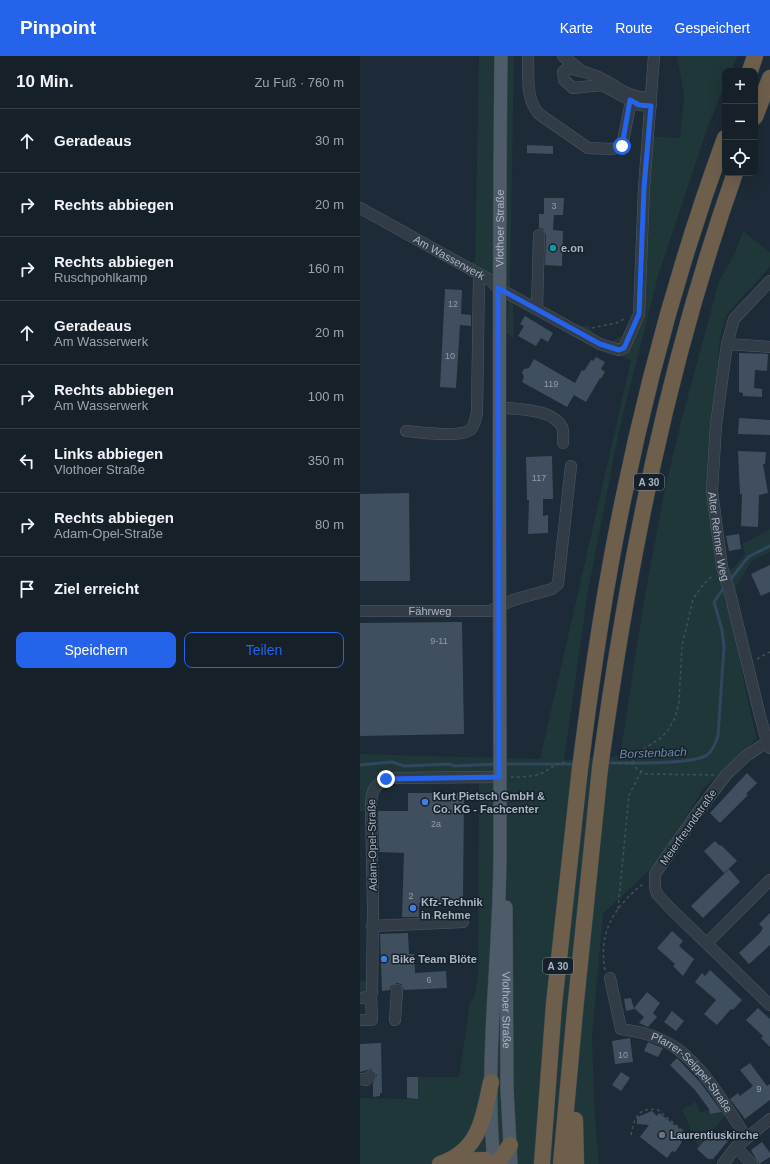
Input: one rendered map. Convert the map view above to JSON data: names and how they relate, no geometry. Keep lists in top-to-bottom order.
{
  "streets": {
    "highway": ["A 30"],
    "main road": ["Vlothoer Straße"],
    "street": [
      "Am Wasserwerk",
      "Alter Rehmer Weg",
      "Fährweg",
      "Meierfreundstraße",
      "Adam-Opel-Straße",
      "Pfarrer-Seippel-Straße"
    ]
  },
  "crossings": [
    ["Vlothoer Straße", "Am Wasserwerk"],
    ["Vlothoer Straße", "Fährweg"],
    ["Vlothoer Straße", "Adam-Opel-Straße"],
    ["Alter Rehmer Weg", "Meierfreundstraße"]
  ],
  "water": ["Borstenbach"],
  "places": [
    "e.on",
    "Kurt Pietsch GmbH & Co. KG - Fachcenter",
    "Kfz-Technik in Rehme",
    "Bike Team Blöte",
    "Laurentiuskirche"
  ],
  "house_numbers": [
    "3",
    "12",
    "10",
    "119",
    "117",
    "9-11",
    "2a",
    "2",
    "6",
    "10",
    "9"
  ],
  "page": {
    "header": "Pinpoint",
    "nav": ["Karte", "Route", "Gespeichert"],
    "heading": ["10 Min.", "Zu Fuß · 760 m"],
    "map_buttons": ["+", "−"],
    "list": [
      ["Geradeaus", "30 m"],
      ["Rechts abbiegen", "20 m"],
      ["Rechts abbiegen", "Ruschpohlkamp", "160 m"],
      ["Geradeaus", "Am Wasserwerk", "20 m"],
      ["Rechts abbiegen", "Am Wasserwerk", "100 m"],
      ["Links abbiegen", "Vlothoer Straße", "350 m"],
      ["Rechts abbiegen", "Adam-Opel-Straße", "80 m"],
      "Ziel erreicht"
    ],
    "buttons": ["Speichern", "Teilen"]
  }
}
